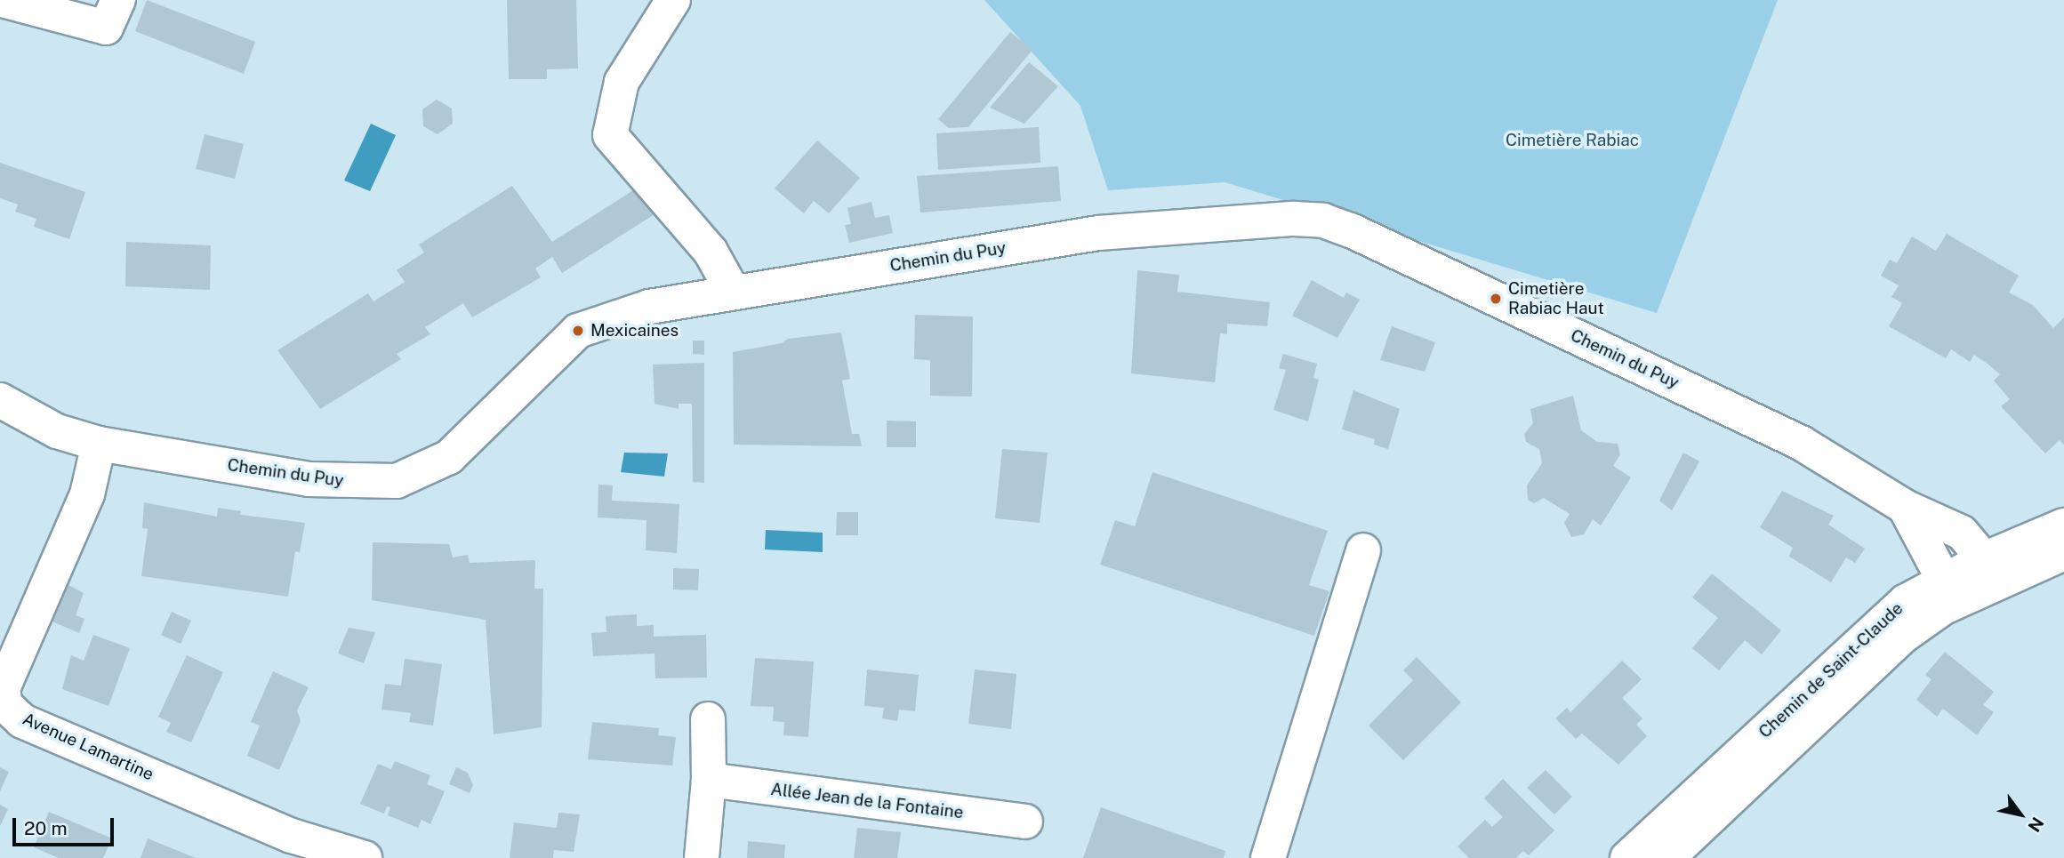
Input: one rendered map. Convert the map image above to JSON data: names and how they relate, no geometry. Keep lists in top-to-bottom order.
{
  "streets": {
    "street": [
      "Chemin du Puy",
      "Chemin de Saint-Claude",
      "Avenue Lamartine",
      "Allée Jean de la Fontaine"
    ]
  },
  "crossings": [
    ["Chemin du Puy", "Chemin de Saint-Claude"],
    ["Chemin du Puy", "Avenue Lamartine"]
  ],
  "parks": ["Cimetière Rabiac"],
  "places": ["Cimetière Rabiac Haut", "Mexicaines"],
  "scale_bar": "20 m",
  "north": "bottom right"
}
